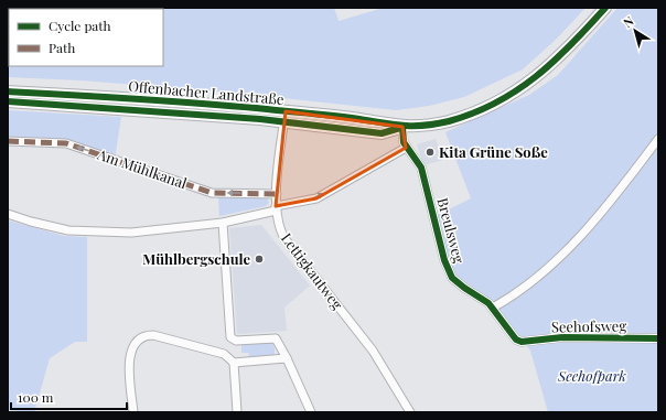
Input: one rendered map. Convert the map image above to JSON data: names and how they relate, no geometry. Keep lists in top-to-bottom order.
{
  "streets": {
    "main road": ["Offenbacher Landstraße"],
    "street": [
      "Am Mühlkanal",
      "Breulsweg",
      "Lettigkautweg",
      "Seehofsweg"
    ]
  },
  "crossings": [
    ["Offenbacher Landstraße", "Lettigkautweg"],
    ["Am Mühlkanal", "Lettigkautweg"],
    ["Breulsweg", "Seehofsweg"]
  ],
  "parks": ["Seehofpark"],
  "places": ["Kita Grüne Soße", "Mühlbergschule"],
  "legend": ["Cycle path", "Path"],
  "scale_bar": "100 m",
  "north": "top left"
}
